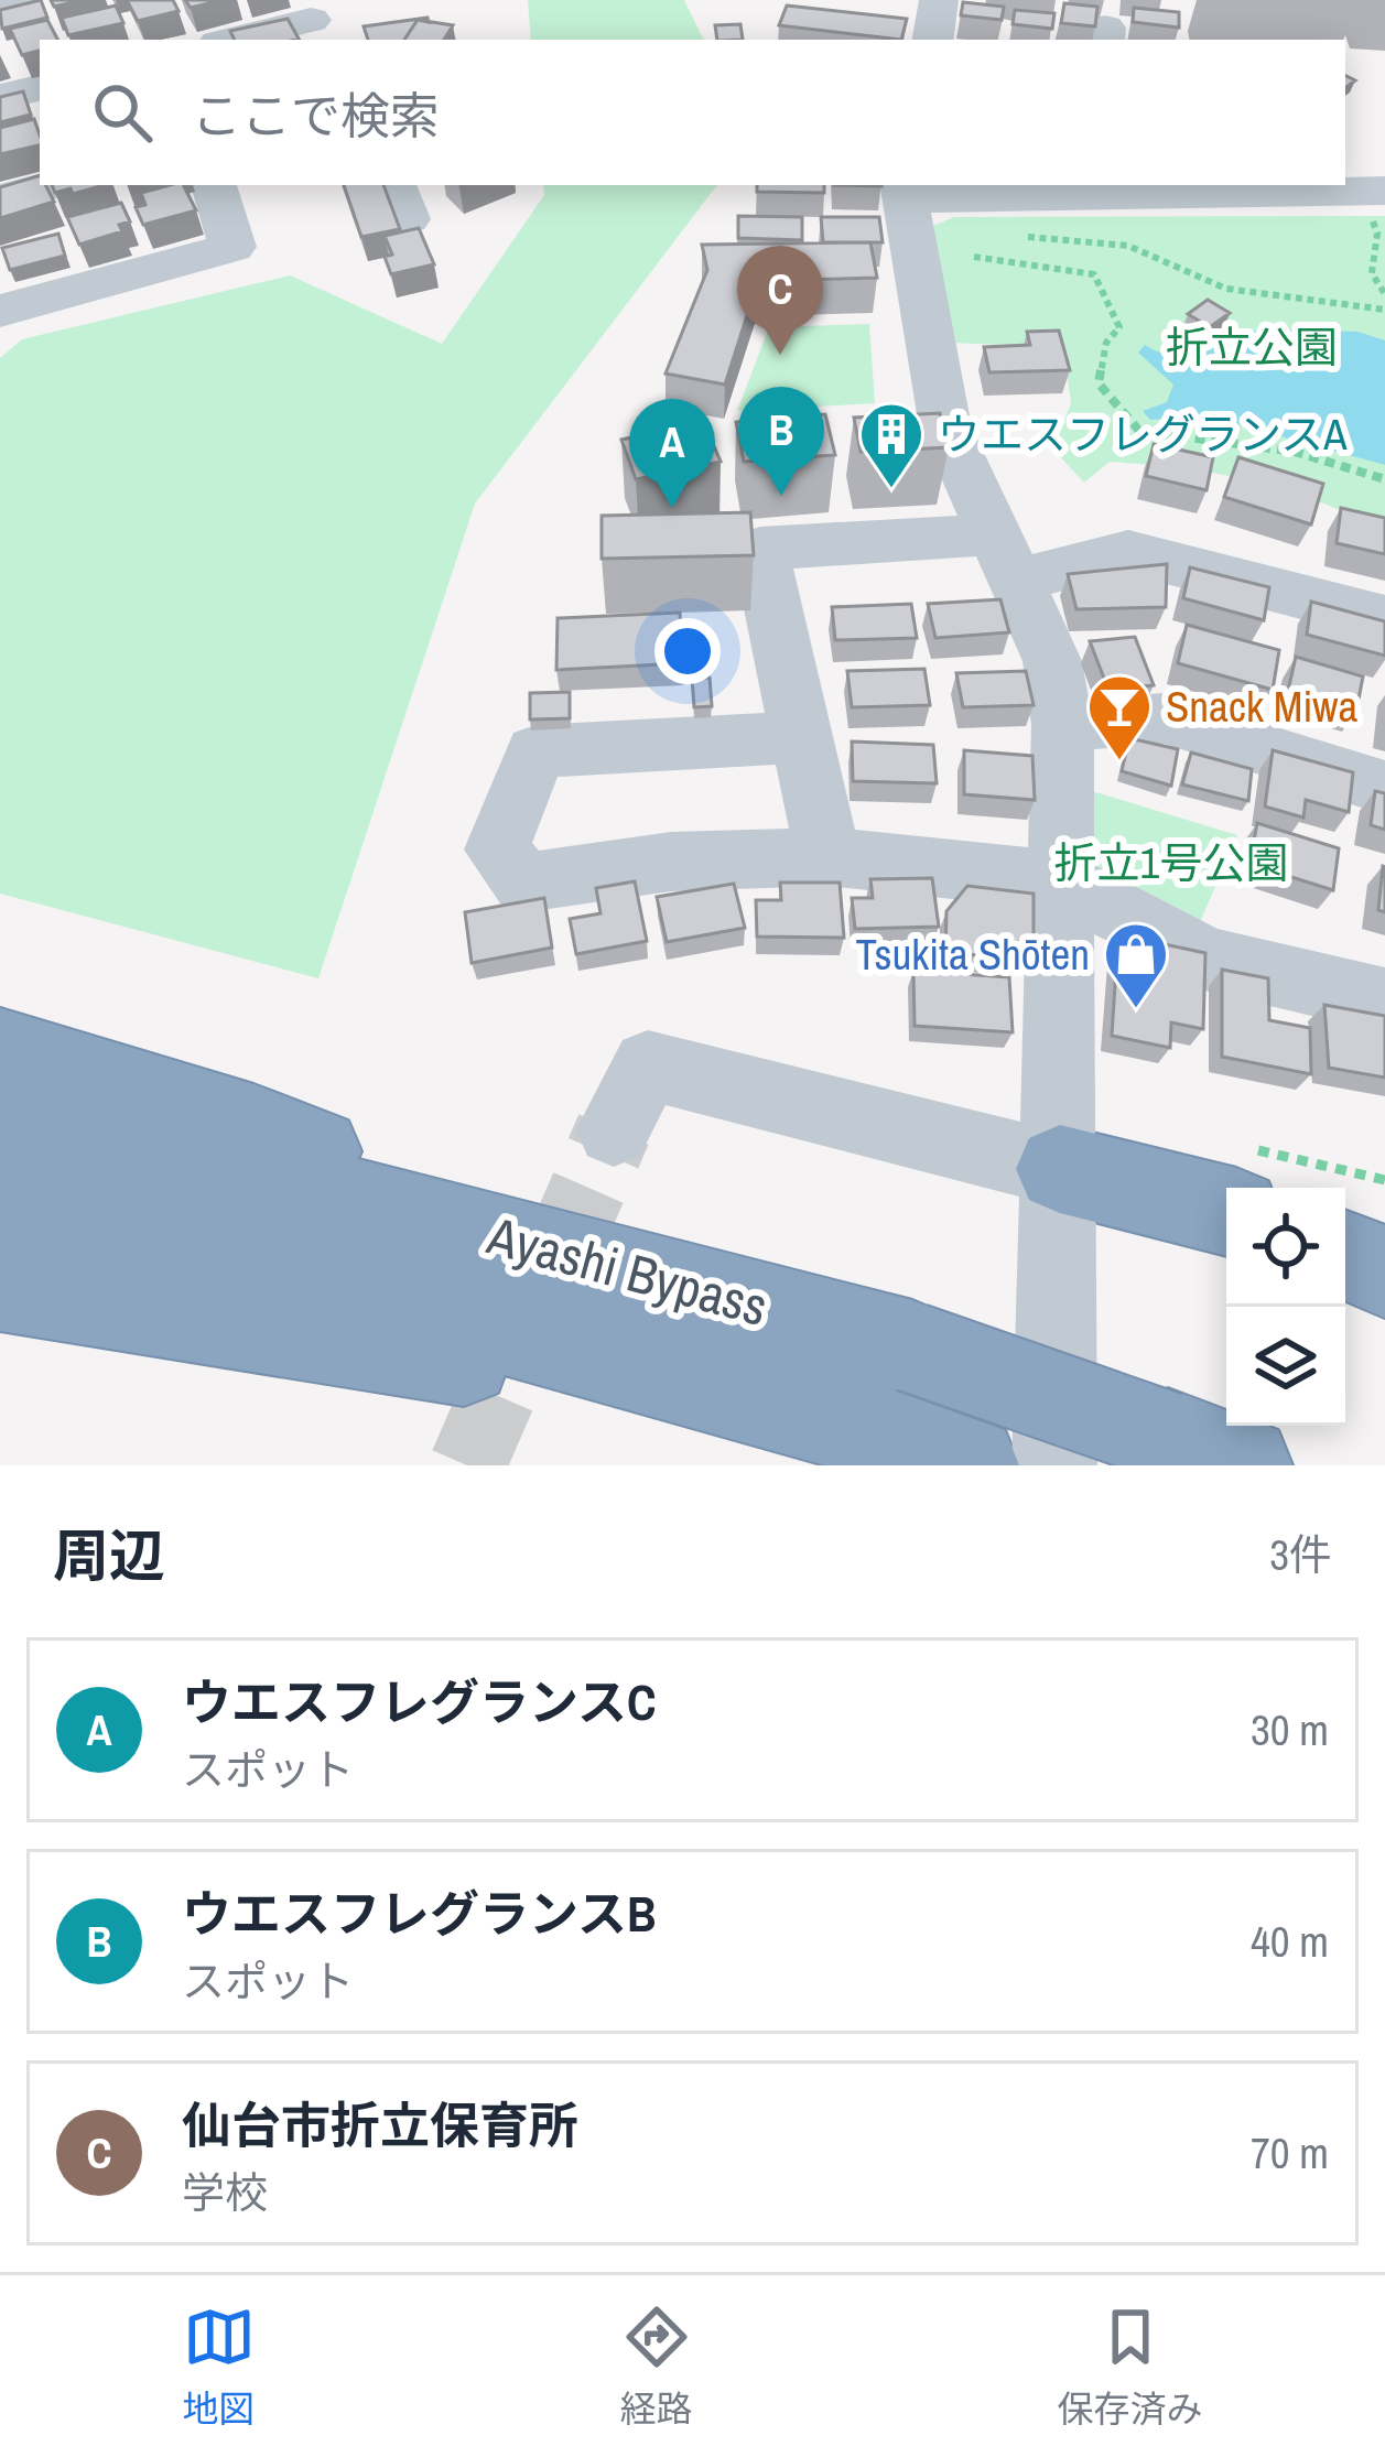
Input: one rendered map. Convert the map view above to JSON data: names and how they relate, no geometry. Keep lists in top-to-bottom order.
{
  "streets": {
    "highway": ["Ayashi Bypass"]
  },
  "parks": ["折立公園", "折立1号公園"],
  "places": {
    "building": ["ウエスフレグランスA"],
    "bar": ["Snack Miwa"],
    "shop": ["Tsukita Shōten"]
  },
  "page": {
    "search": "ここで検索",
    "pins": ["C", "B", "A"],
    "heading": ["周辺", "3件"],
    "list": [
      {
        "mark": "A",
        "name": "ウエスフレグランスC",
        "note": "スポット",
        "value": "30 m"
      },
      {
        "mark": "B",
        "name": "ウエスフレグランスB",
        "note": "スポット",
        "value": "40 m"
      },
      {
        "mark": "C",
        "name": "仙台市折立保育所",
        "note": "学校",
        "value": "70 m"
      }
    ],
    "nav": ["地図", "経路", "保存済み"]
  }
}
